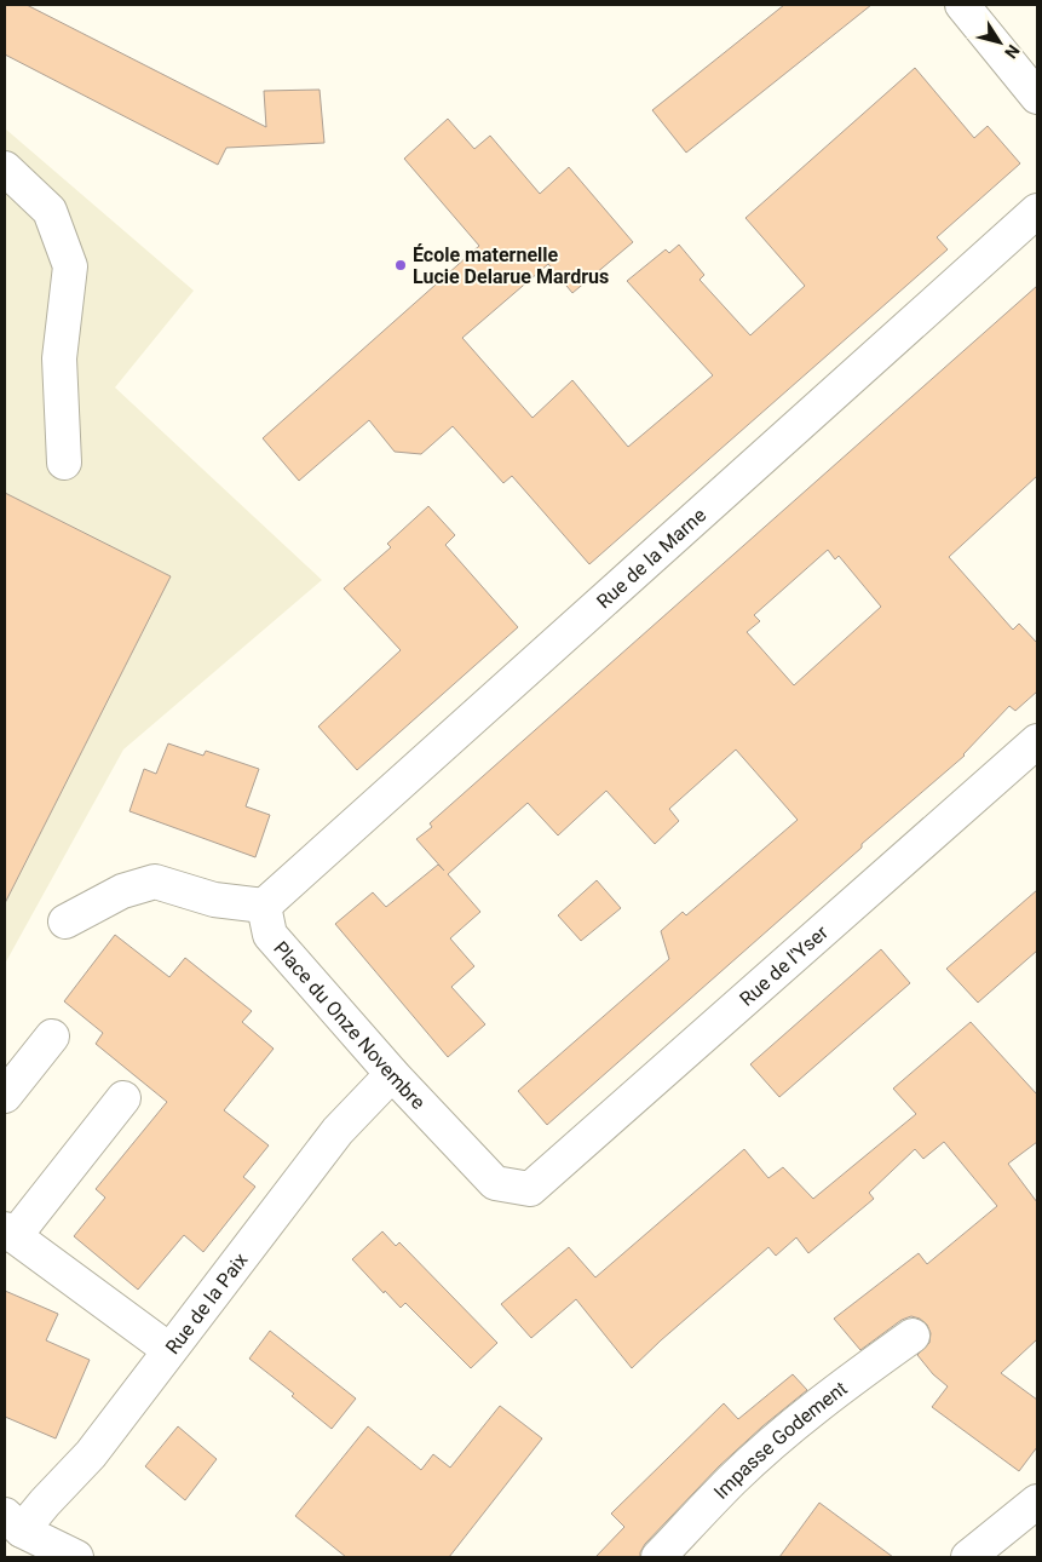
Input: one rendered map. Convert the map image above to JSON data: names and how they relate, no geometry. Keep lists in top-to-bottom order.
{
  "streets": {
    "street": [
      "Rue de la Marne",
      "Rue de l'Yser",
      "Place du Onze Novembre",
      "Rue de la Paix",
      "Impasse Godement"
    ]
  },
  "crossings": [
    ["Rue de la Marne", "Place du Onze Novembre"],
    ["Rue de l'Yser", "Place du Onze Novembre"],
    ["Place du Onze Novembre", "Rue de la Paix"]
  ],
  "places": ["École maternelle Lucie Delarue Mardrus"],
  "north": "bottom right"
}
